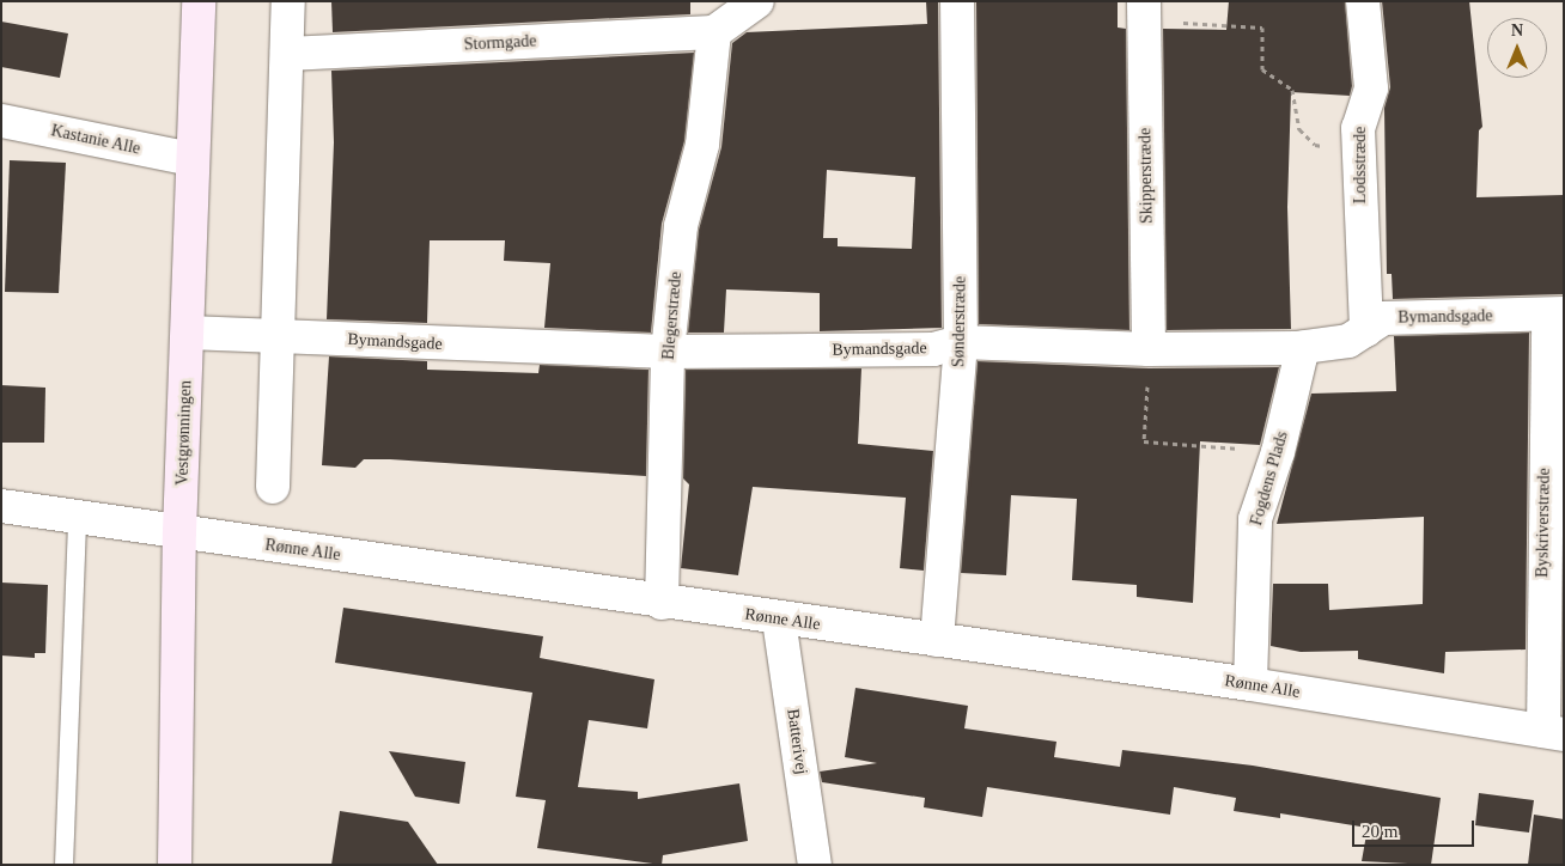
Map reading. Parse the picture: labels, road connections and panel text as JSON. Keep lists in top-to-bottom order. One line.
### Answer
{"streets":{"street":["Stormgade","Kastanie Alle","Lodsstræde","Skipperstræde","Blegerstræde","Bymandsgade","Sønderstræde","Vestgrønningen","Fogdens Plads","Byskriverstræde","Rønne Alle","Batterivej"]},"crossings":[["Stormgade","Blegerstræde"],["Kastanie Alle","Vestgrønningen"],["Lodsstræde","Bymandsgade"],["Skipperstræde","Bymandsgade"],["Blegerstræde","Bymandsgade"],["Blegerstræde","Rønne Alle"],["Bymandsgade","Sønderstræde"],["Bymandsgade","Vestgrønningen"],["Bymandsgade","Fogdens Plads"],["Bymandsgade","Byskriverstræde"],["Sønderstræde","Rønne Alle"],["Vestgrønningen","Rønne Alle"],["Fogdens Plads","Rønne Alle"],["Byskriverstræde","Rønne Alle"],["Rønne Alle","Batterivej"]],"scale_bar":"20 m","north":"top"}
